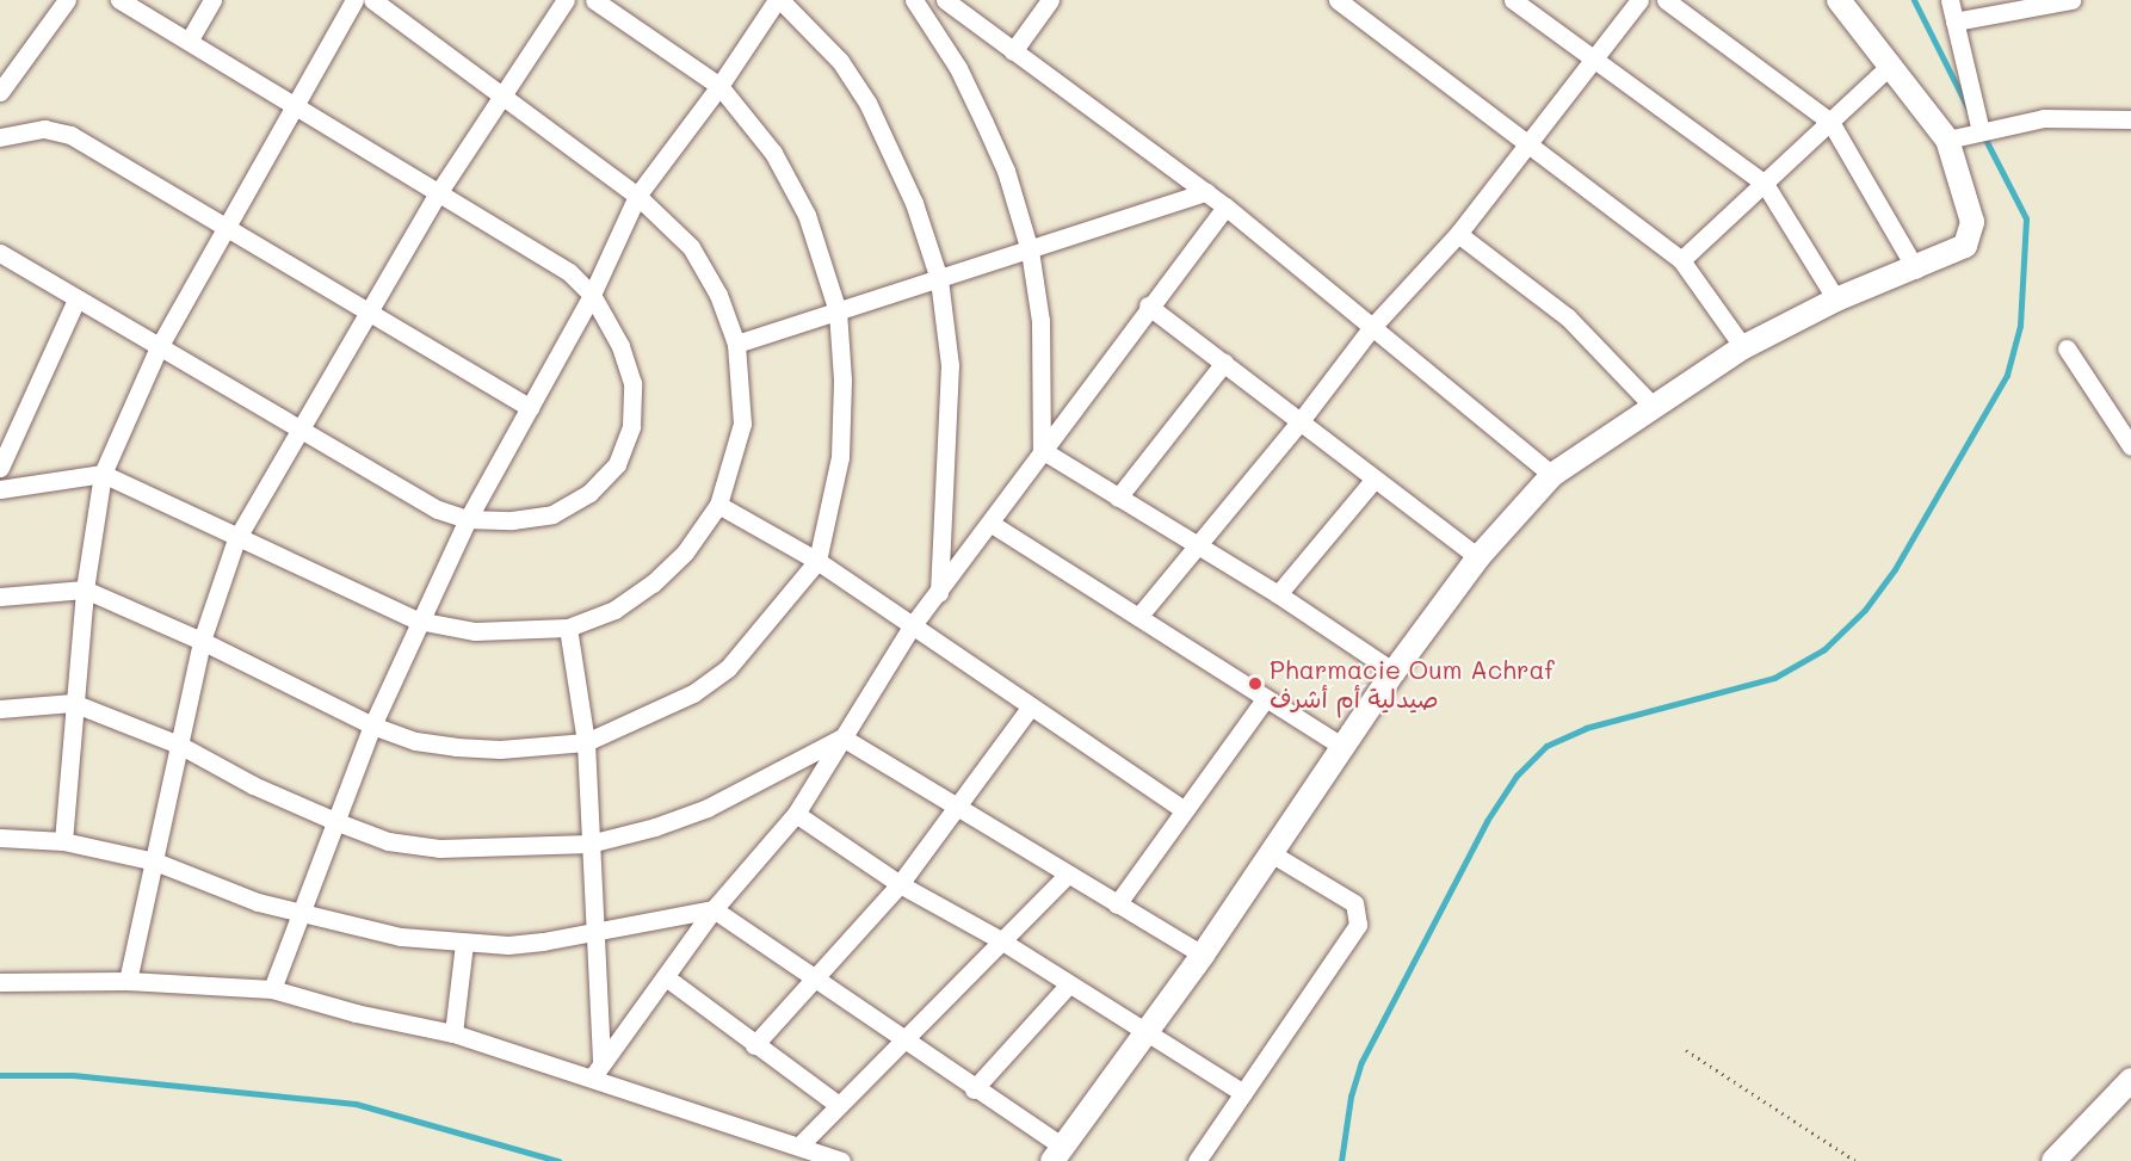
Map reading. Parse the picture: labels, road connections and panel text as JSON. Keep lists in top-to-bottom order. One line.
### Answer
{"places":["Pharmacie Oum Achraf صيدلية أم أشرف"]}
